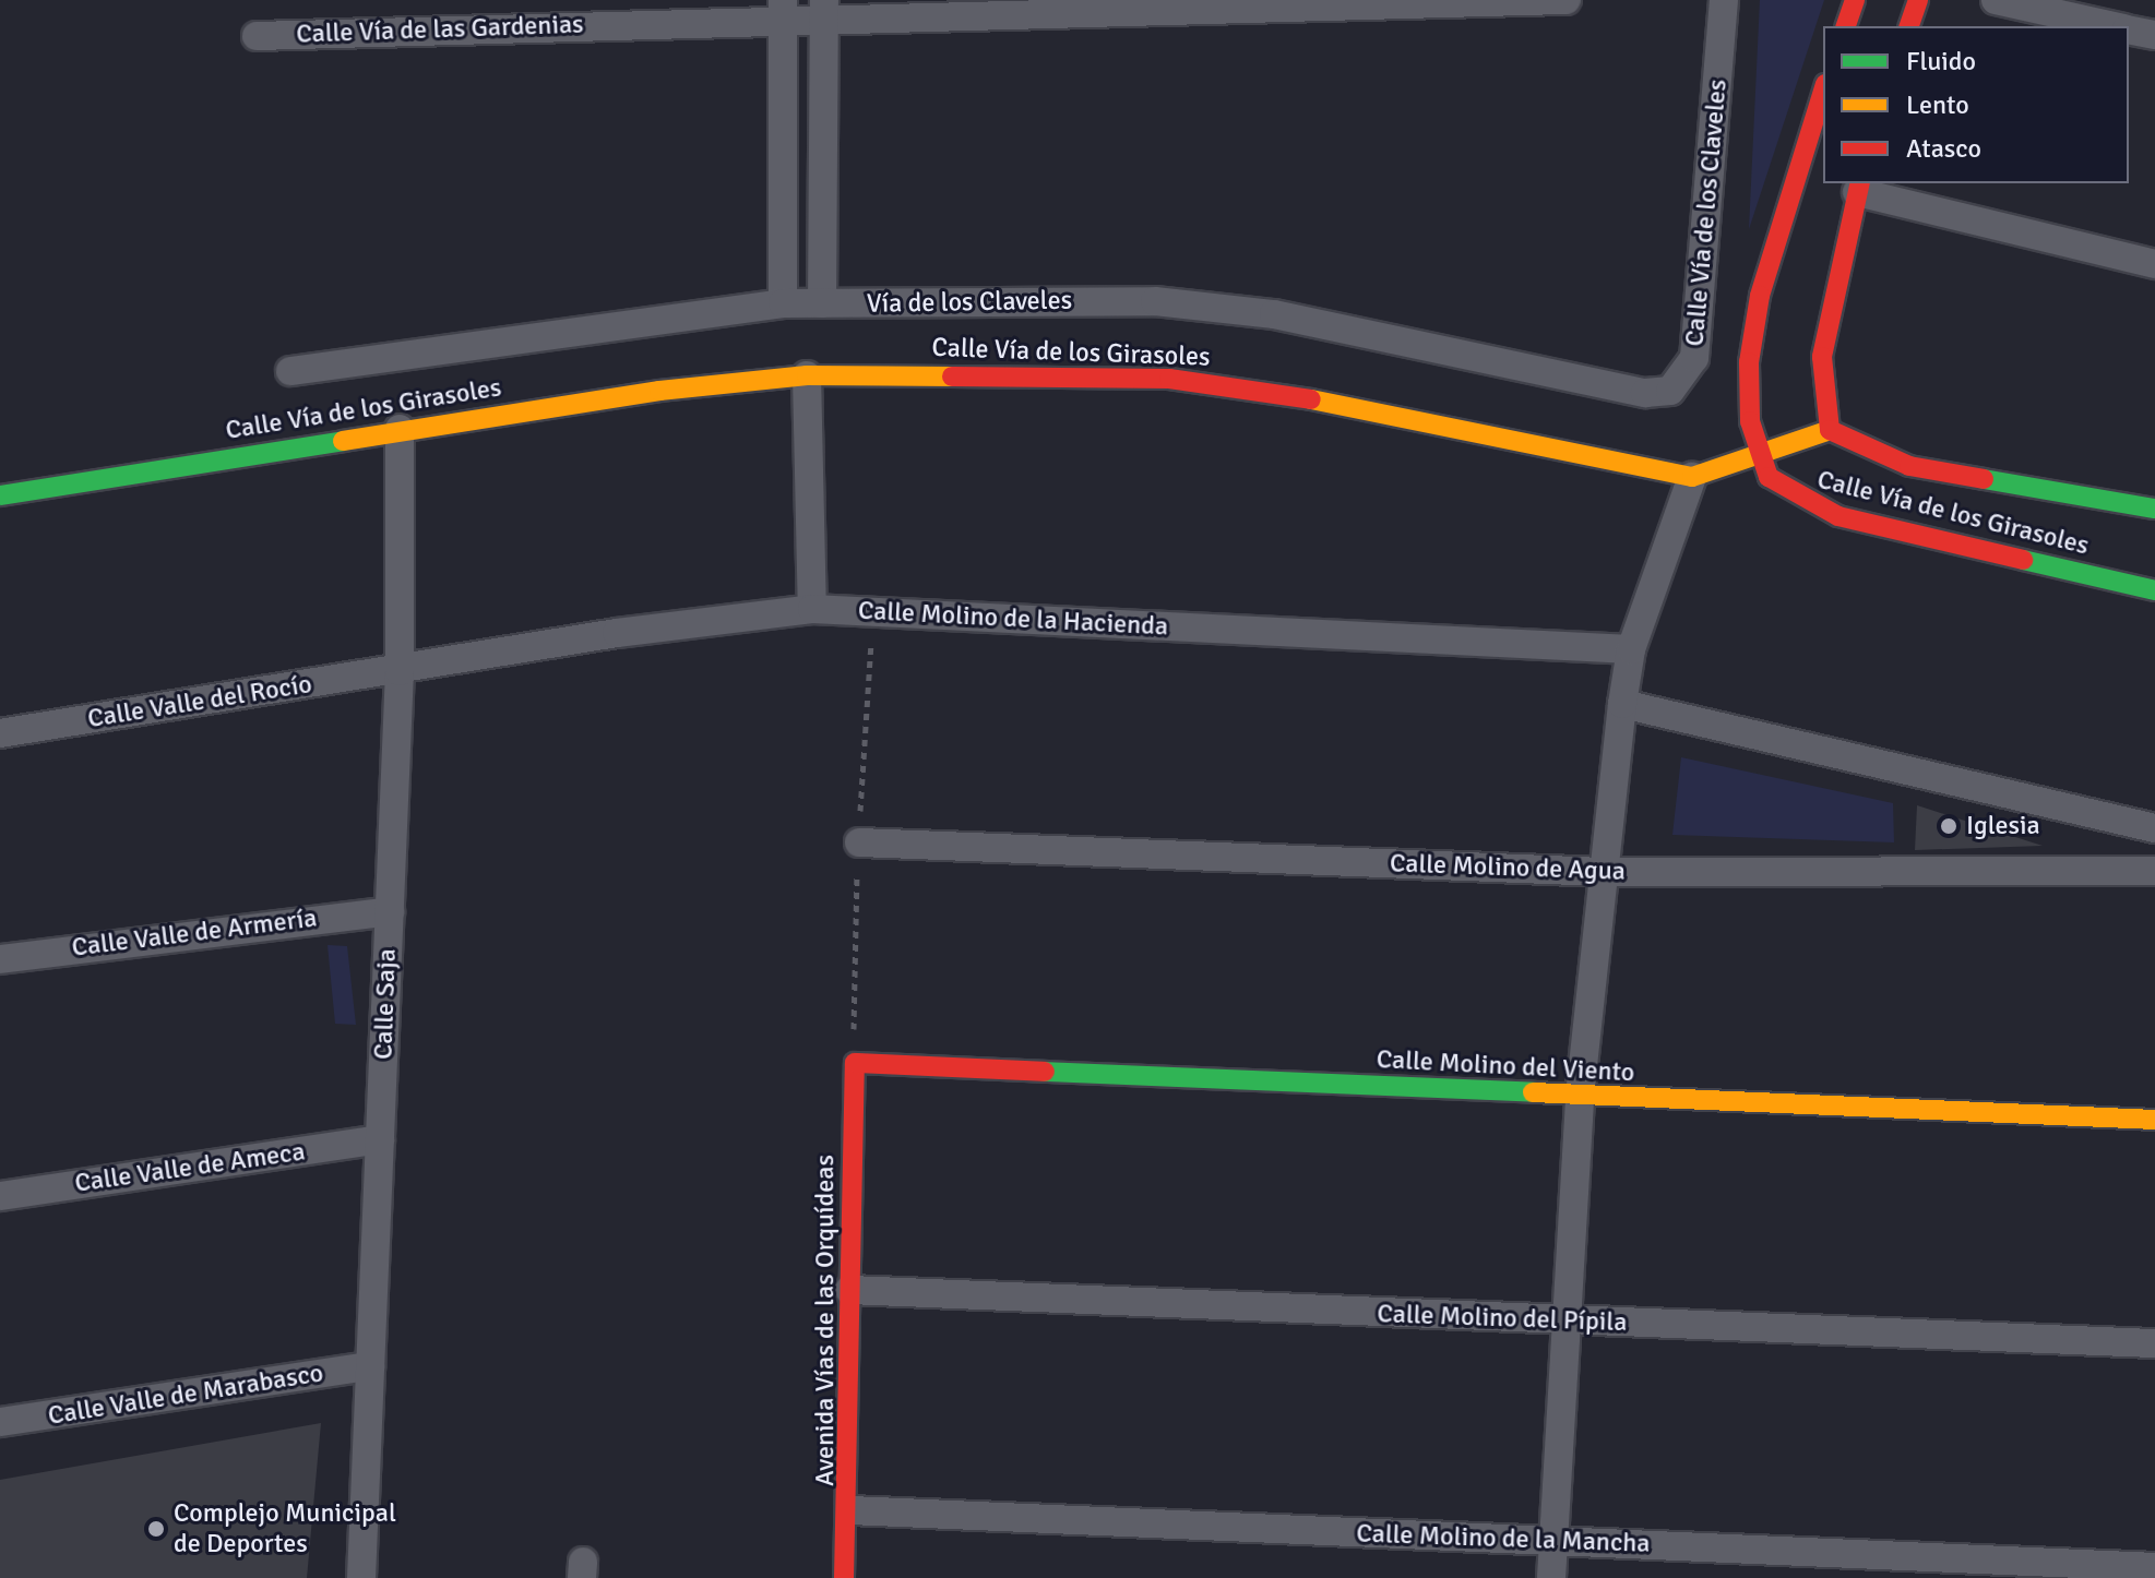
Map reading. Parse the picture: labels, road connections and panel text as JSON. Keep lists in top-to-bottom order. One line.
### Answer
{"streets":{"street":["Calle Vía de las Gardenias","Calle Vía de los Claveles","Vía de los Claveles","Calle Vía de los Girasoles","Calle Molino de la Hacienda","Calle Valle del Rocío","Calle Molino de Agua","Calle Valle de Armería","Calle Saja","Calle Molino del Viento","Calle Valle de Ameca","Calle Molino del Pípila","Avenida Vías de las Orquídeas","Calle Valle de Marabasco","Calle Molino de la Mancha"]},"crossings":[["Calle Vía de los Claveles","Vía de los Claveles"],["Calle Vía de los Girasoles","Calle Saja"],["Calle Molino de la Hacienda","Calle Valle del Rocío"],["Calle Molino de la Hacienda","Calle Saja"],["Calle Valle del Rocío","Calle Saja"],["Calle Valle de Armería","Calle Saja"],["Calle Saja","Calle Valle de Ameca"],["Calle Saja","Calle Valle de Marabasco"],["Calle Molino del Viento","Avenida Vías de las Orquídeas"],["Calle Molino del Pípila","Avenida Vías de las Orquídeas"],["Avenida Vías de las Orquídeas","Calle Molino de la Mancha"]],"places":["Iglesia","Complejo Municipal de Deportes"],"legend":["Fluido","Lento","Atasco"]}
